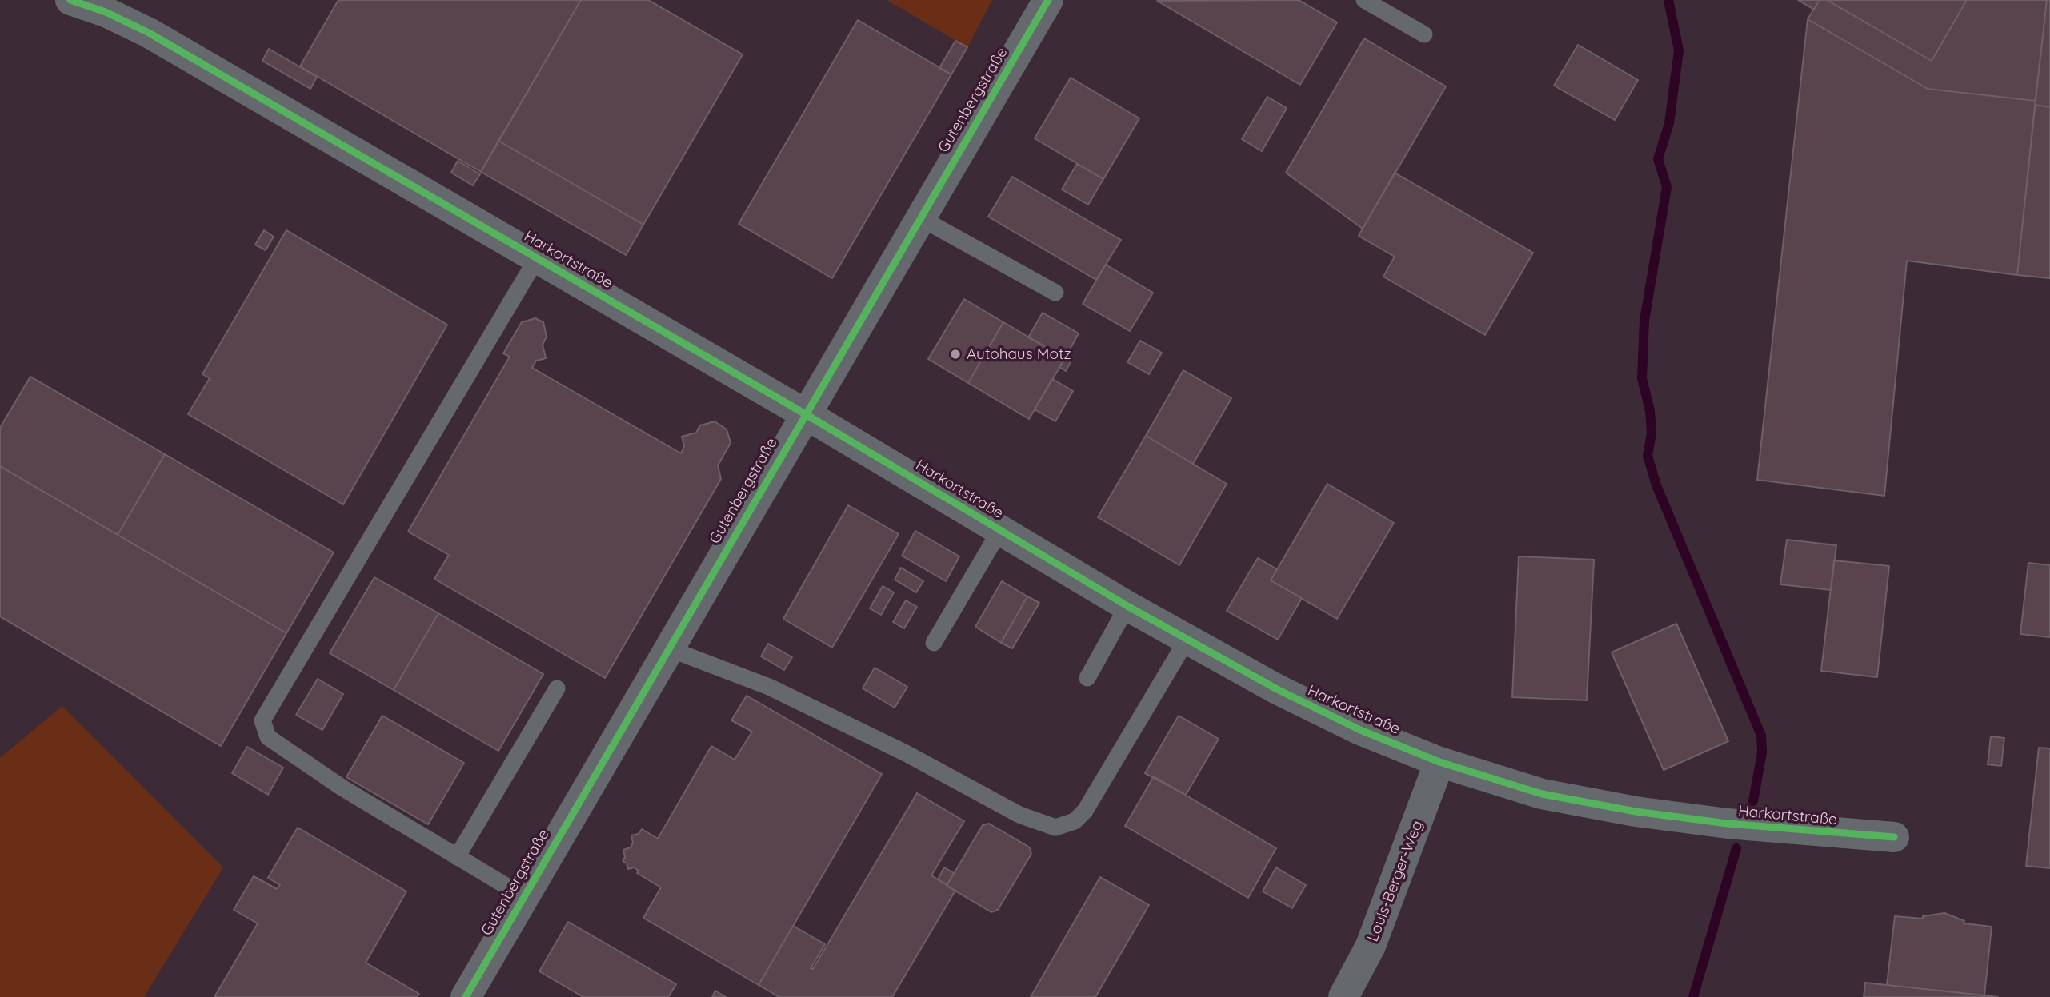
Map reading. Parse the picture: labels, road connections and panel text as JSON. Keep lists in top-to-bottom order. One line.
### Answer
{"streets":{"street":["Gutenbergstraße","Harkortstraße","Louis-Berger-Weg"]},"crossings":[["Gutenbergstraße","Harkortstraße"],["Harkortstraße","Louis-Berger-Weg"]],"places":["Autohaus Motz"]}
